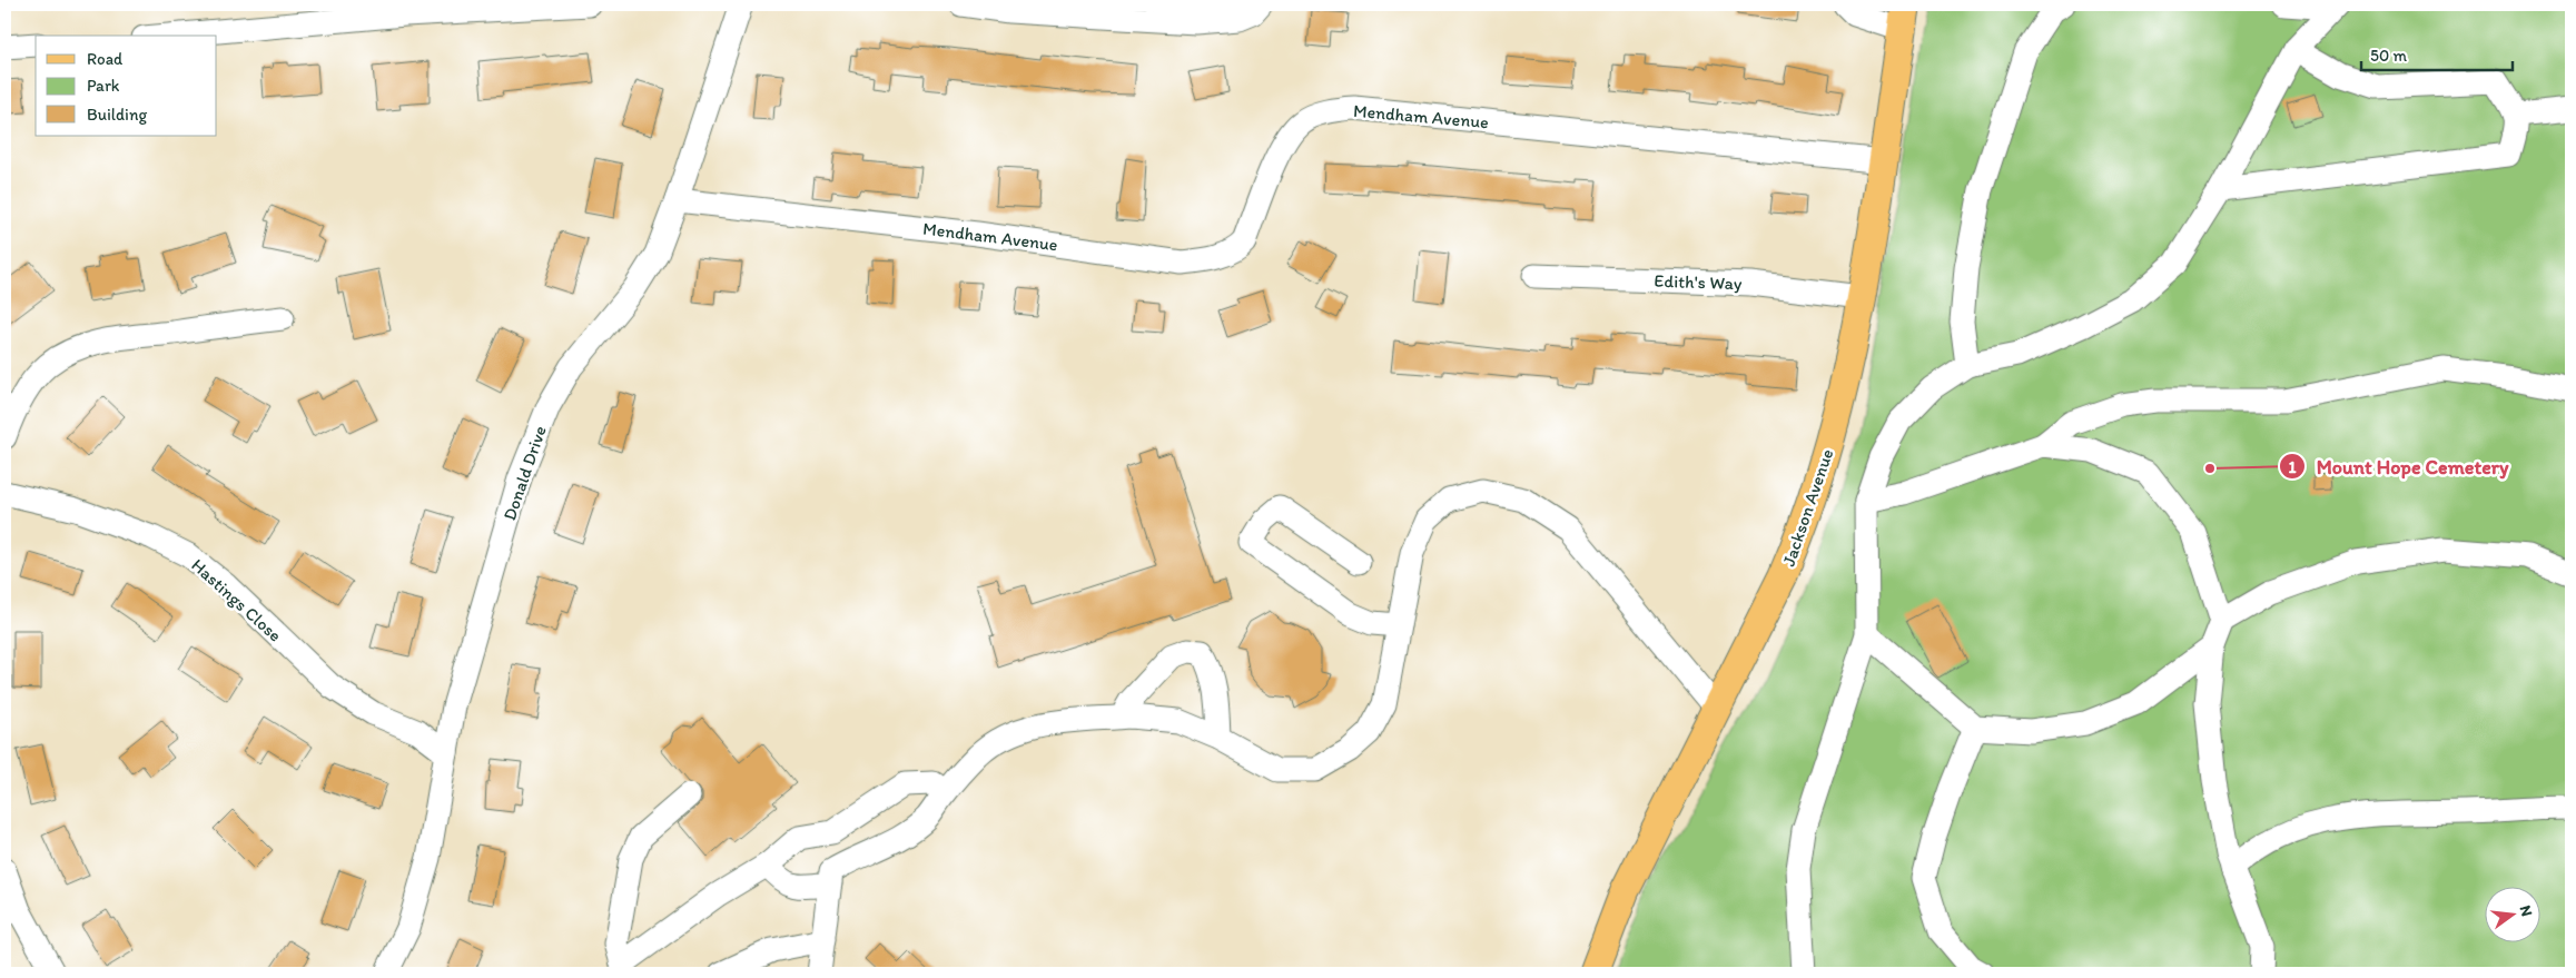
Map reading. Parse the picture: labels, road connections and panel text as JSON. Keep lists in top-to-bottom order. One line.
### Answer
{"streets":{"main road":["Jackson Avenue"],"street":["Mendham Avenue","Edith's Way","Donald Drive","Hastings Close"]},"crossings":[["Mendham Avenue","Donald Drive"],["Mendham Avenue","Jackson Avenue"],["Edith's Way","Jackson Avenue"],["Donald Drive","Hastings Close"]],"places":["Mount Hope Cemetery"],"legend":["Road","Park","Building"],"scale_bar":"50 m","north":"right"}
